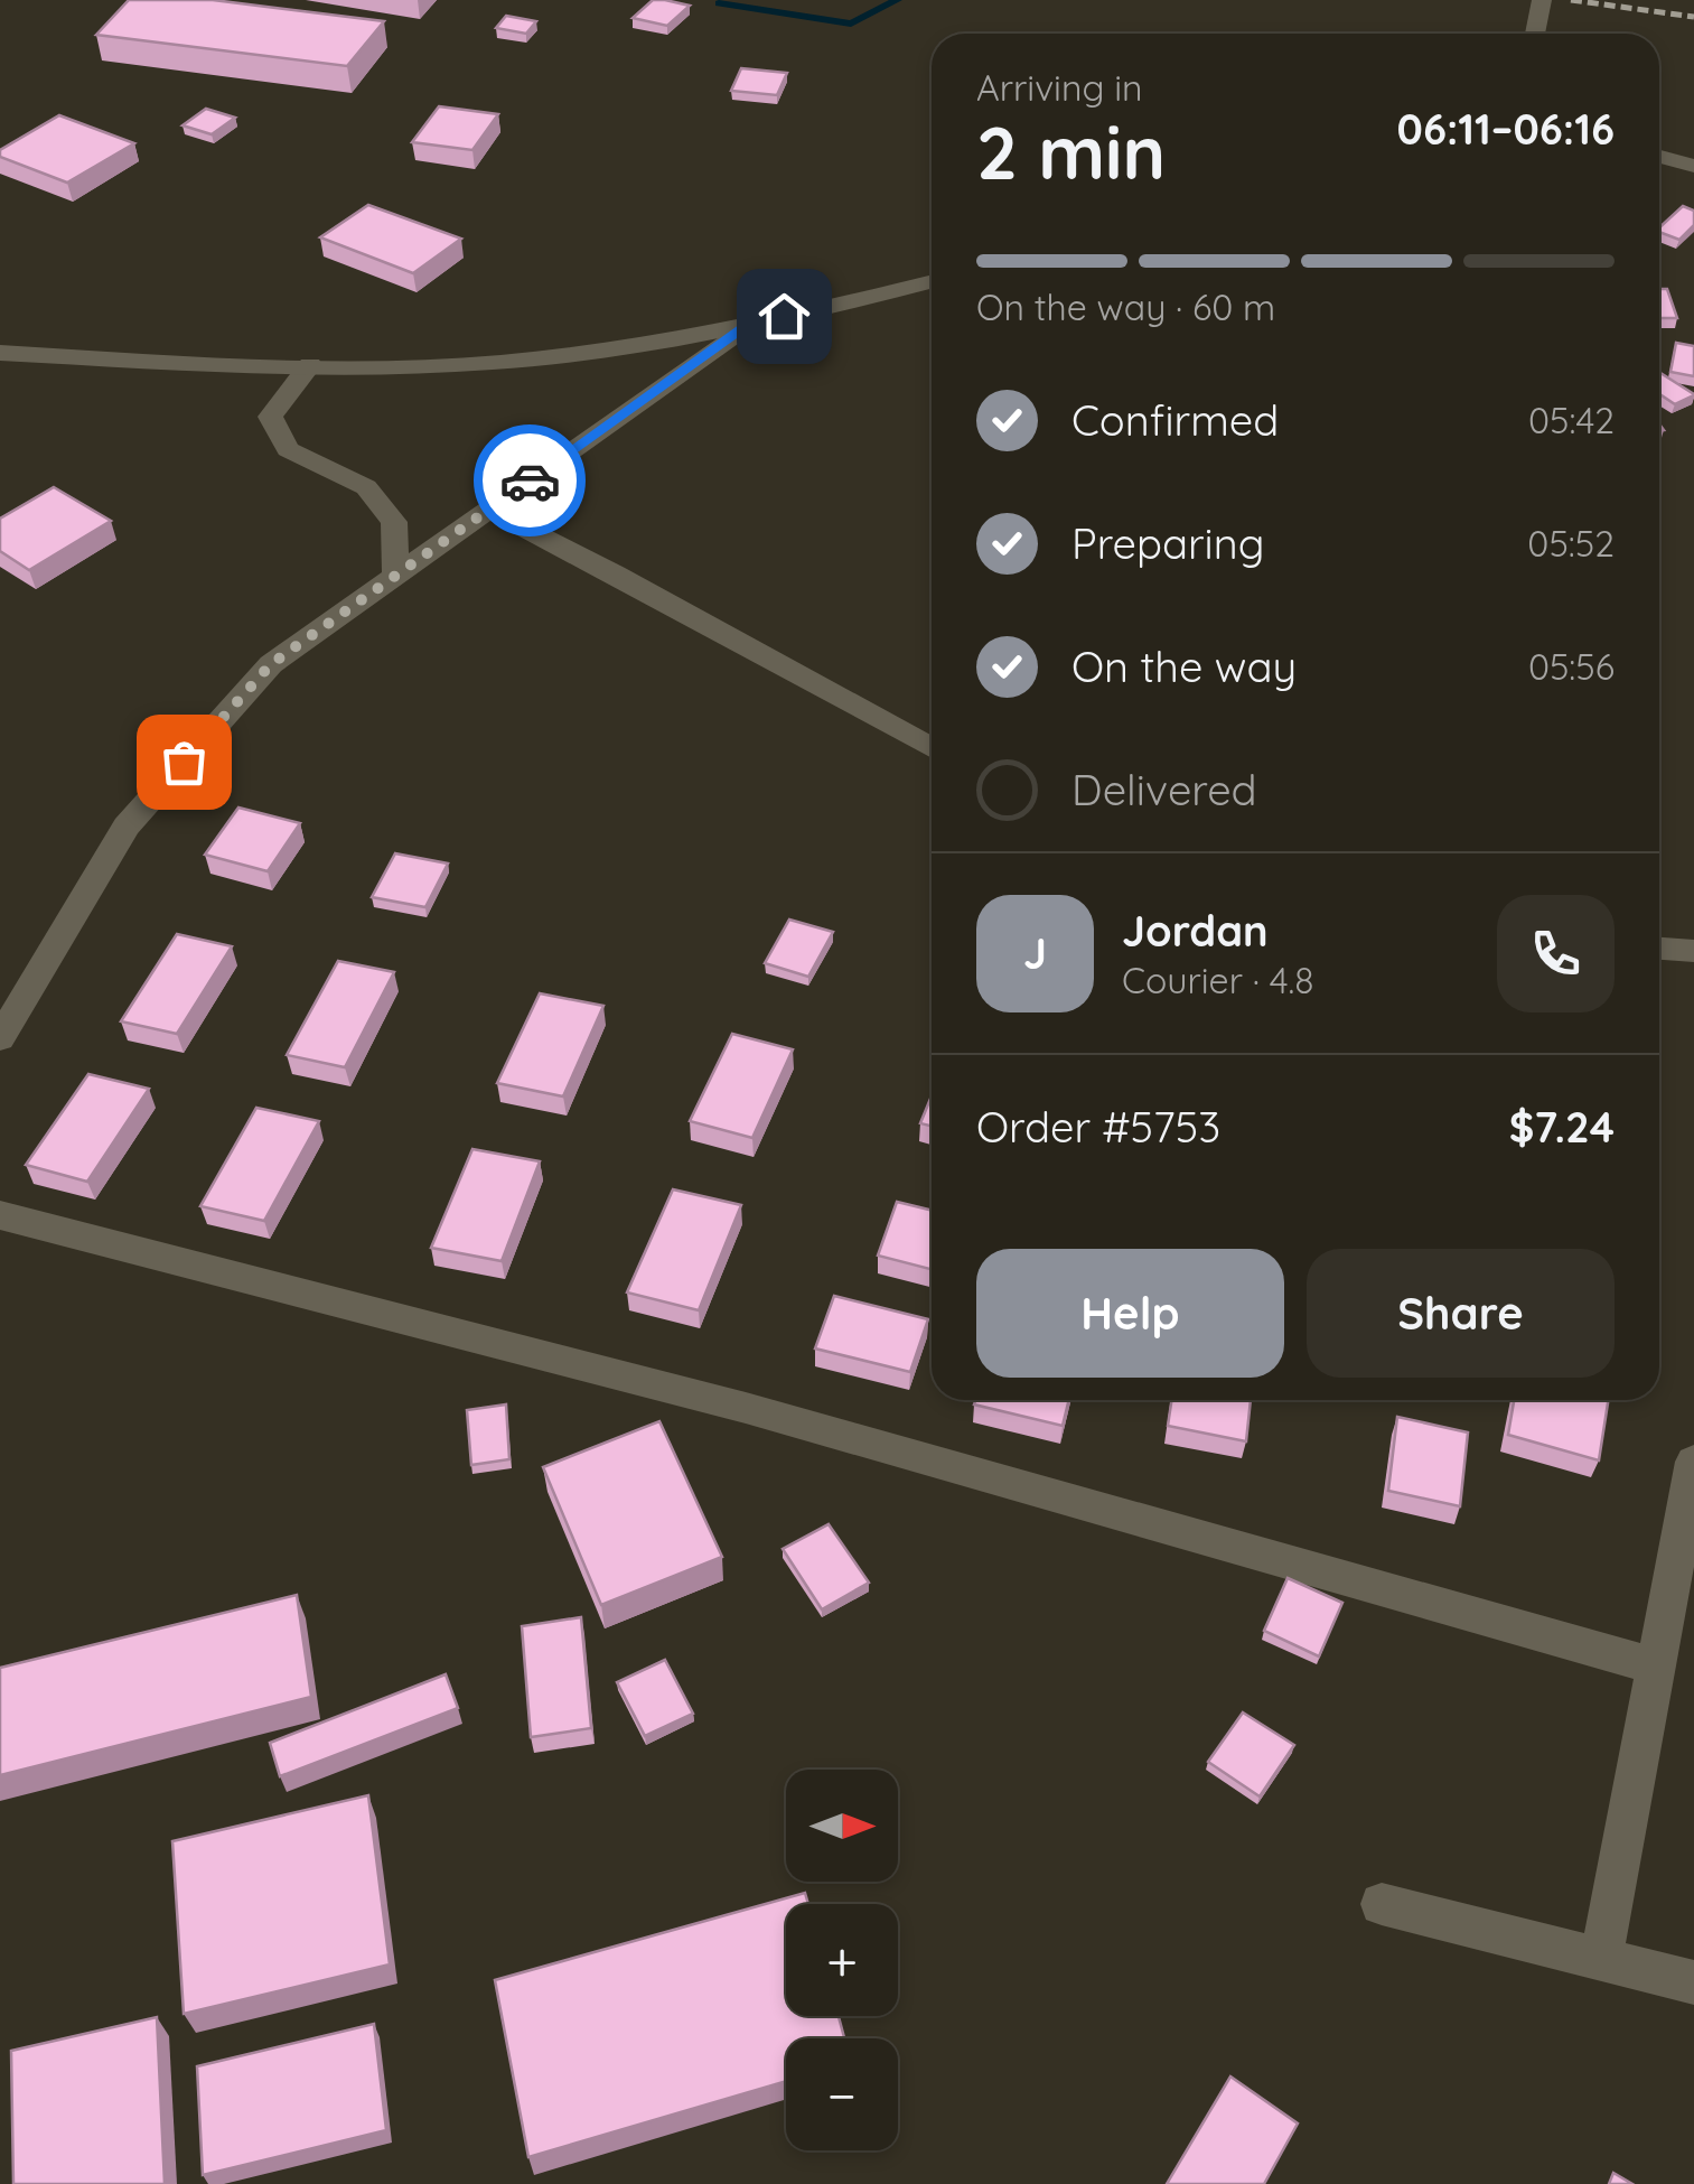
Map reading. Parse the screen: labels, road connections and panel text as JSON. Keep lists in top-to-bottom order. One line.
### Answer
{"north":"right","page":{"heading":["2 min","Arriving in","06:11–06:16"],"panel":["Jordan","Courier · 4.8","Order #5753","$7.24"],"bar":"On the way · 60 m","list":[["Confirmed","05:42"],["Preparing","05:52"],["On the way","05:56"],"Delivered"],"round":"J","buttons":["Help","Share"],"map_buttons":["+","−"]}}
